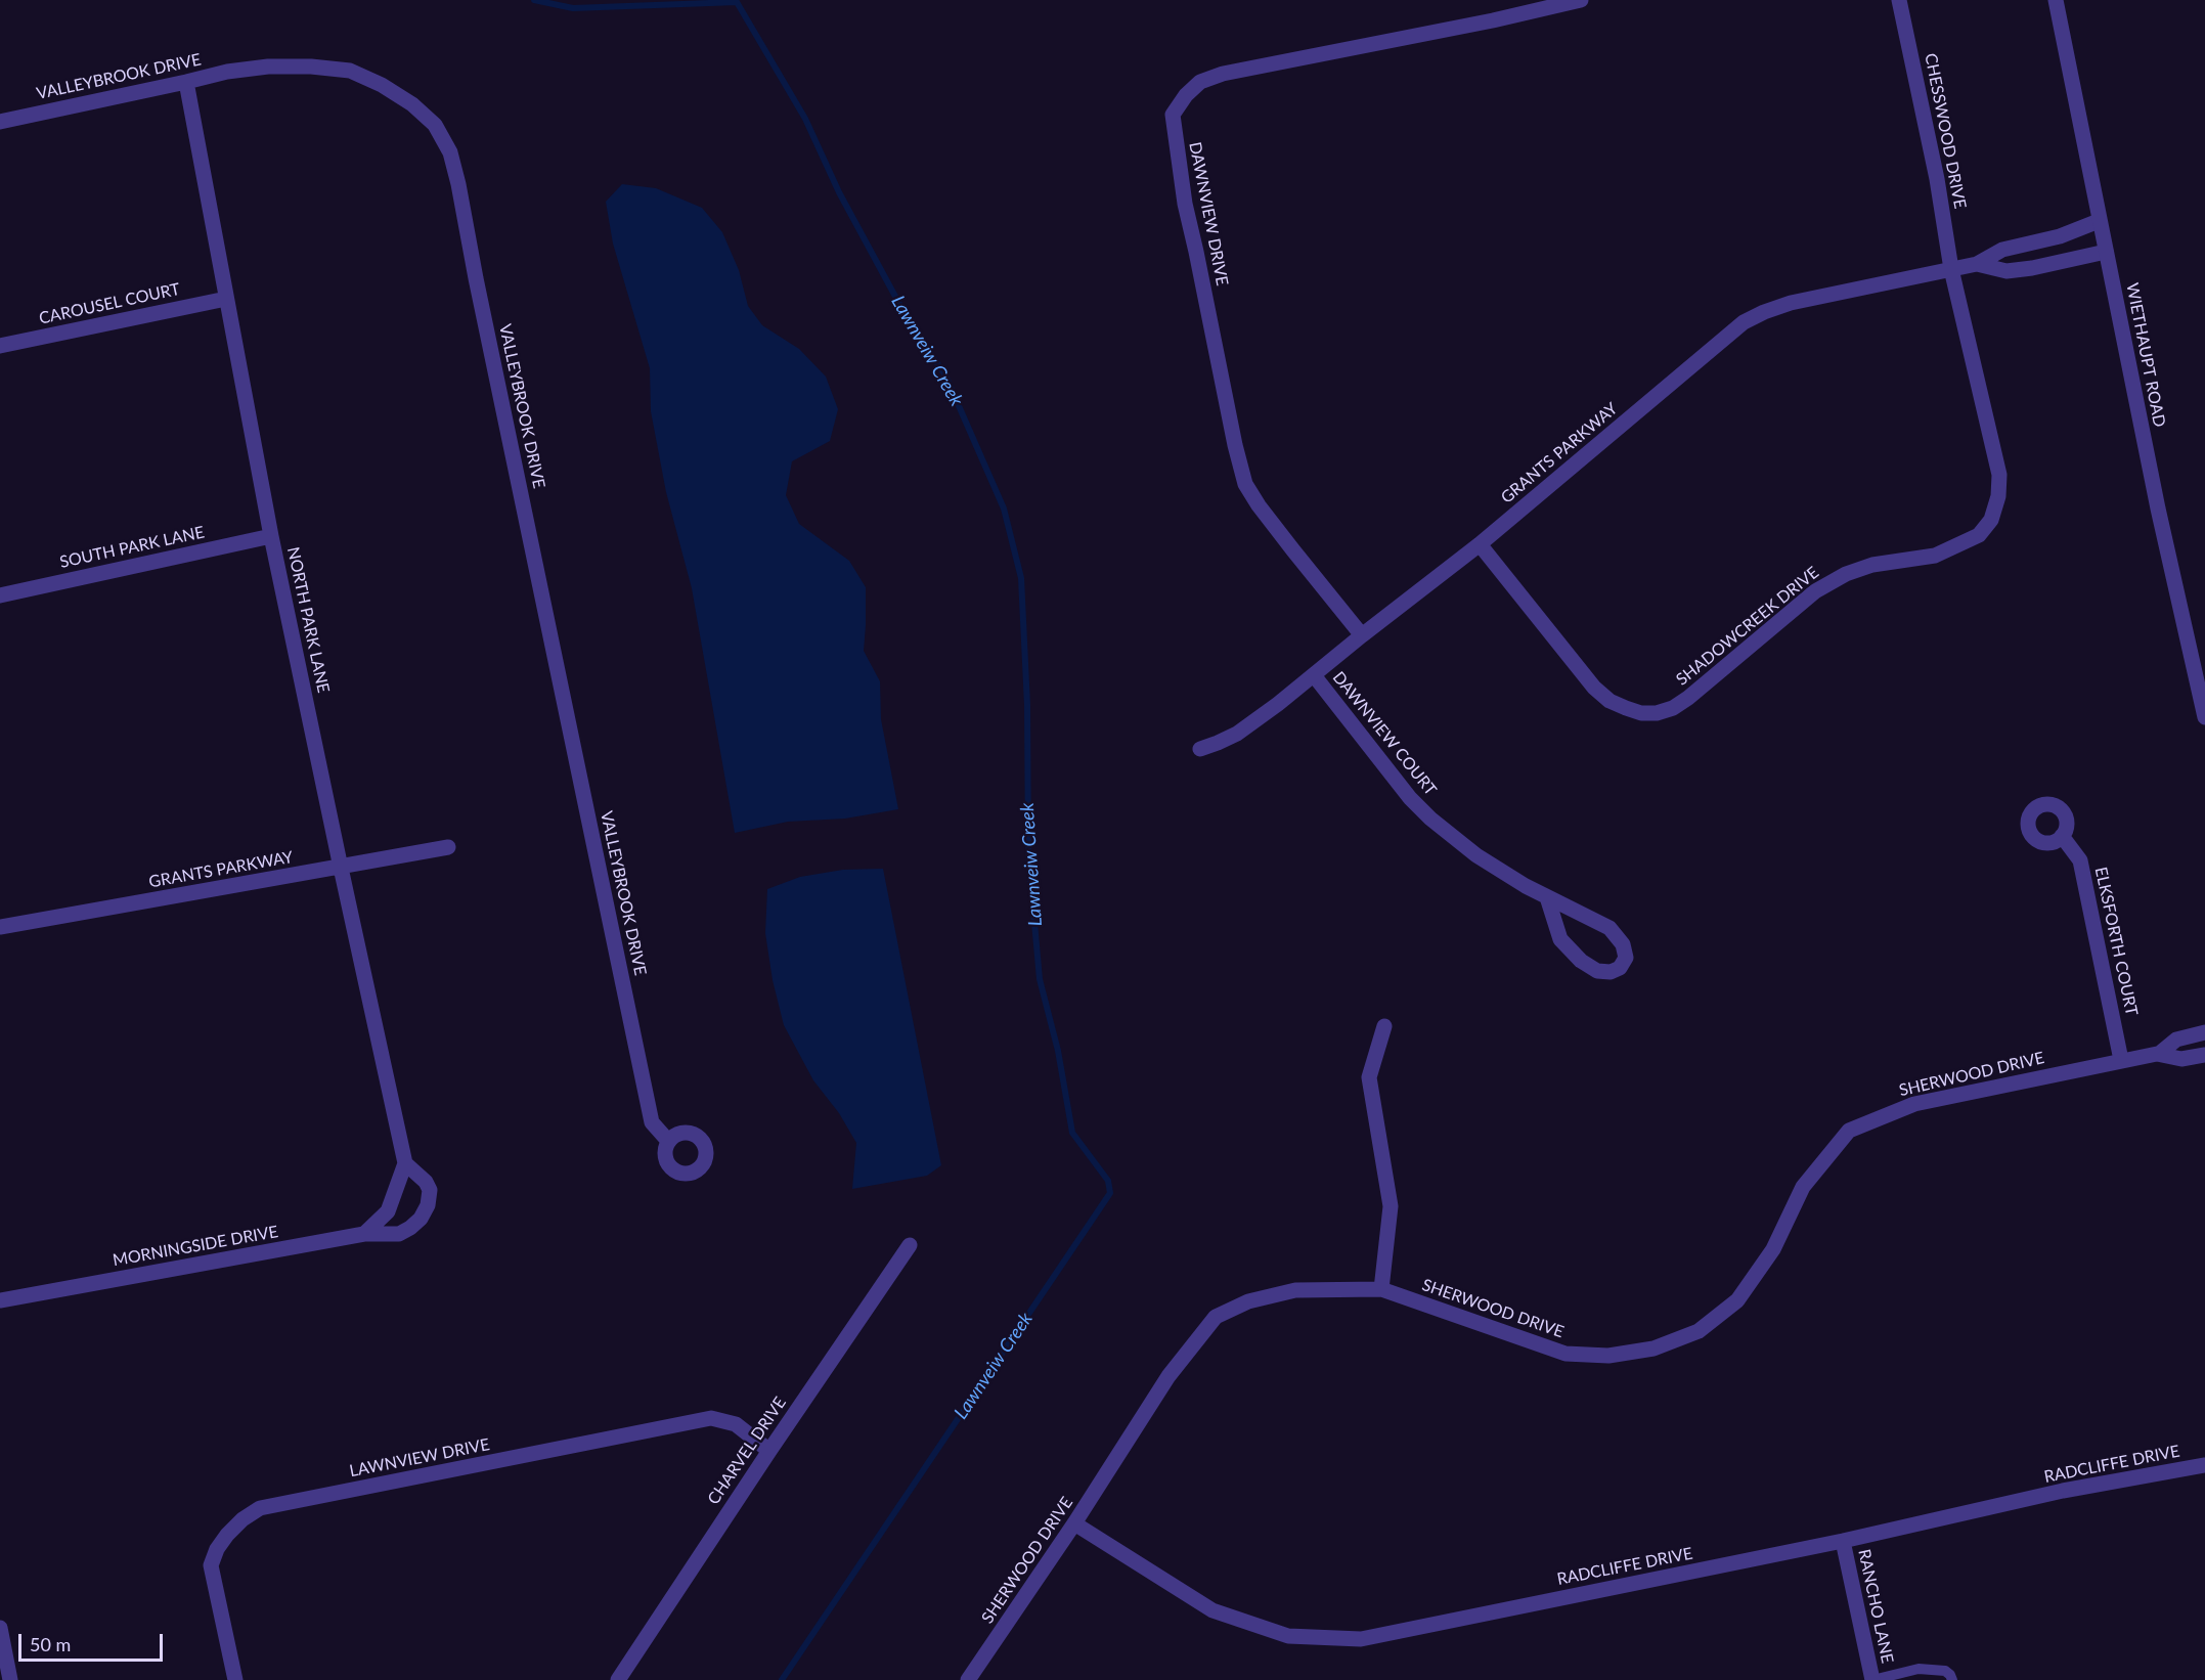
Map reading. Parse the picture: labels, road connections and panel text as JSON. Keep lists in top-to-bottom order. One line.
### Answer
{"streets":{"street":["VALLEYBROOK DRIVE","CHESSWOOD DRIVE","DAWNVIEW DRIVE","CAROUSEL COURT","WIETHAUPT ROAD","GRANTS PARKWAY","SOUTH PARK LANE","NORTH PARK LANE","SHADOWCREEK DRIVE","DAWNVIEW COURT","ELKSFORTH COURT","SHERWOOD DRIVE","MORNINGSIDE DRIVE","CHARVEL DRIVE","LAWNVIEW DRIVE","RADCLIFFE DRIVE","RANCHO LANE"]},"crossings":[["VALLEYBROOK DRIVE","NORTH PARK LANE"],["CHESSWOOD DRIVE","GRANTS PARKWAY"],["CHESSWOOD DRIVE","SHADOWCREEK DRIVE"],["DAWNVIEW DRIVE","GRANTS PARKWAY"],["CAROUSEL COURT","NORTH PARK LANE"],["WIETHAUPT ROAD","GRANTS PARKWAY"],["GRANTS PARKWAY","NORTH PARK LANE"],["GRANTS PARKWAY","SHADOWCREEK DRIVE"],["GRANTS PARKWAY","DAWNVIEW COURT"],["SOUTH PARK LANE","NORTH PARK LANE"],["ELKSFORTH COURT","SHERWOOD DRIVE"],["SHERWOOD DRIVE","RADCLIFFE DRIVE"],["CHARVEL DRIVE","LAWNVIEW DRIVE"],["RADCLIFFE DRIVE","RANCHO LANE"]],"water":["Lawnveiw Creek"],"scale_bar":"50 m"}
